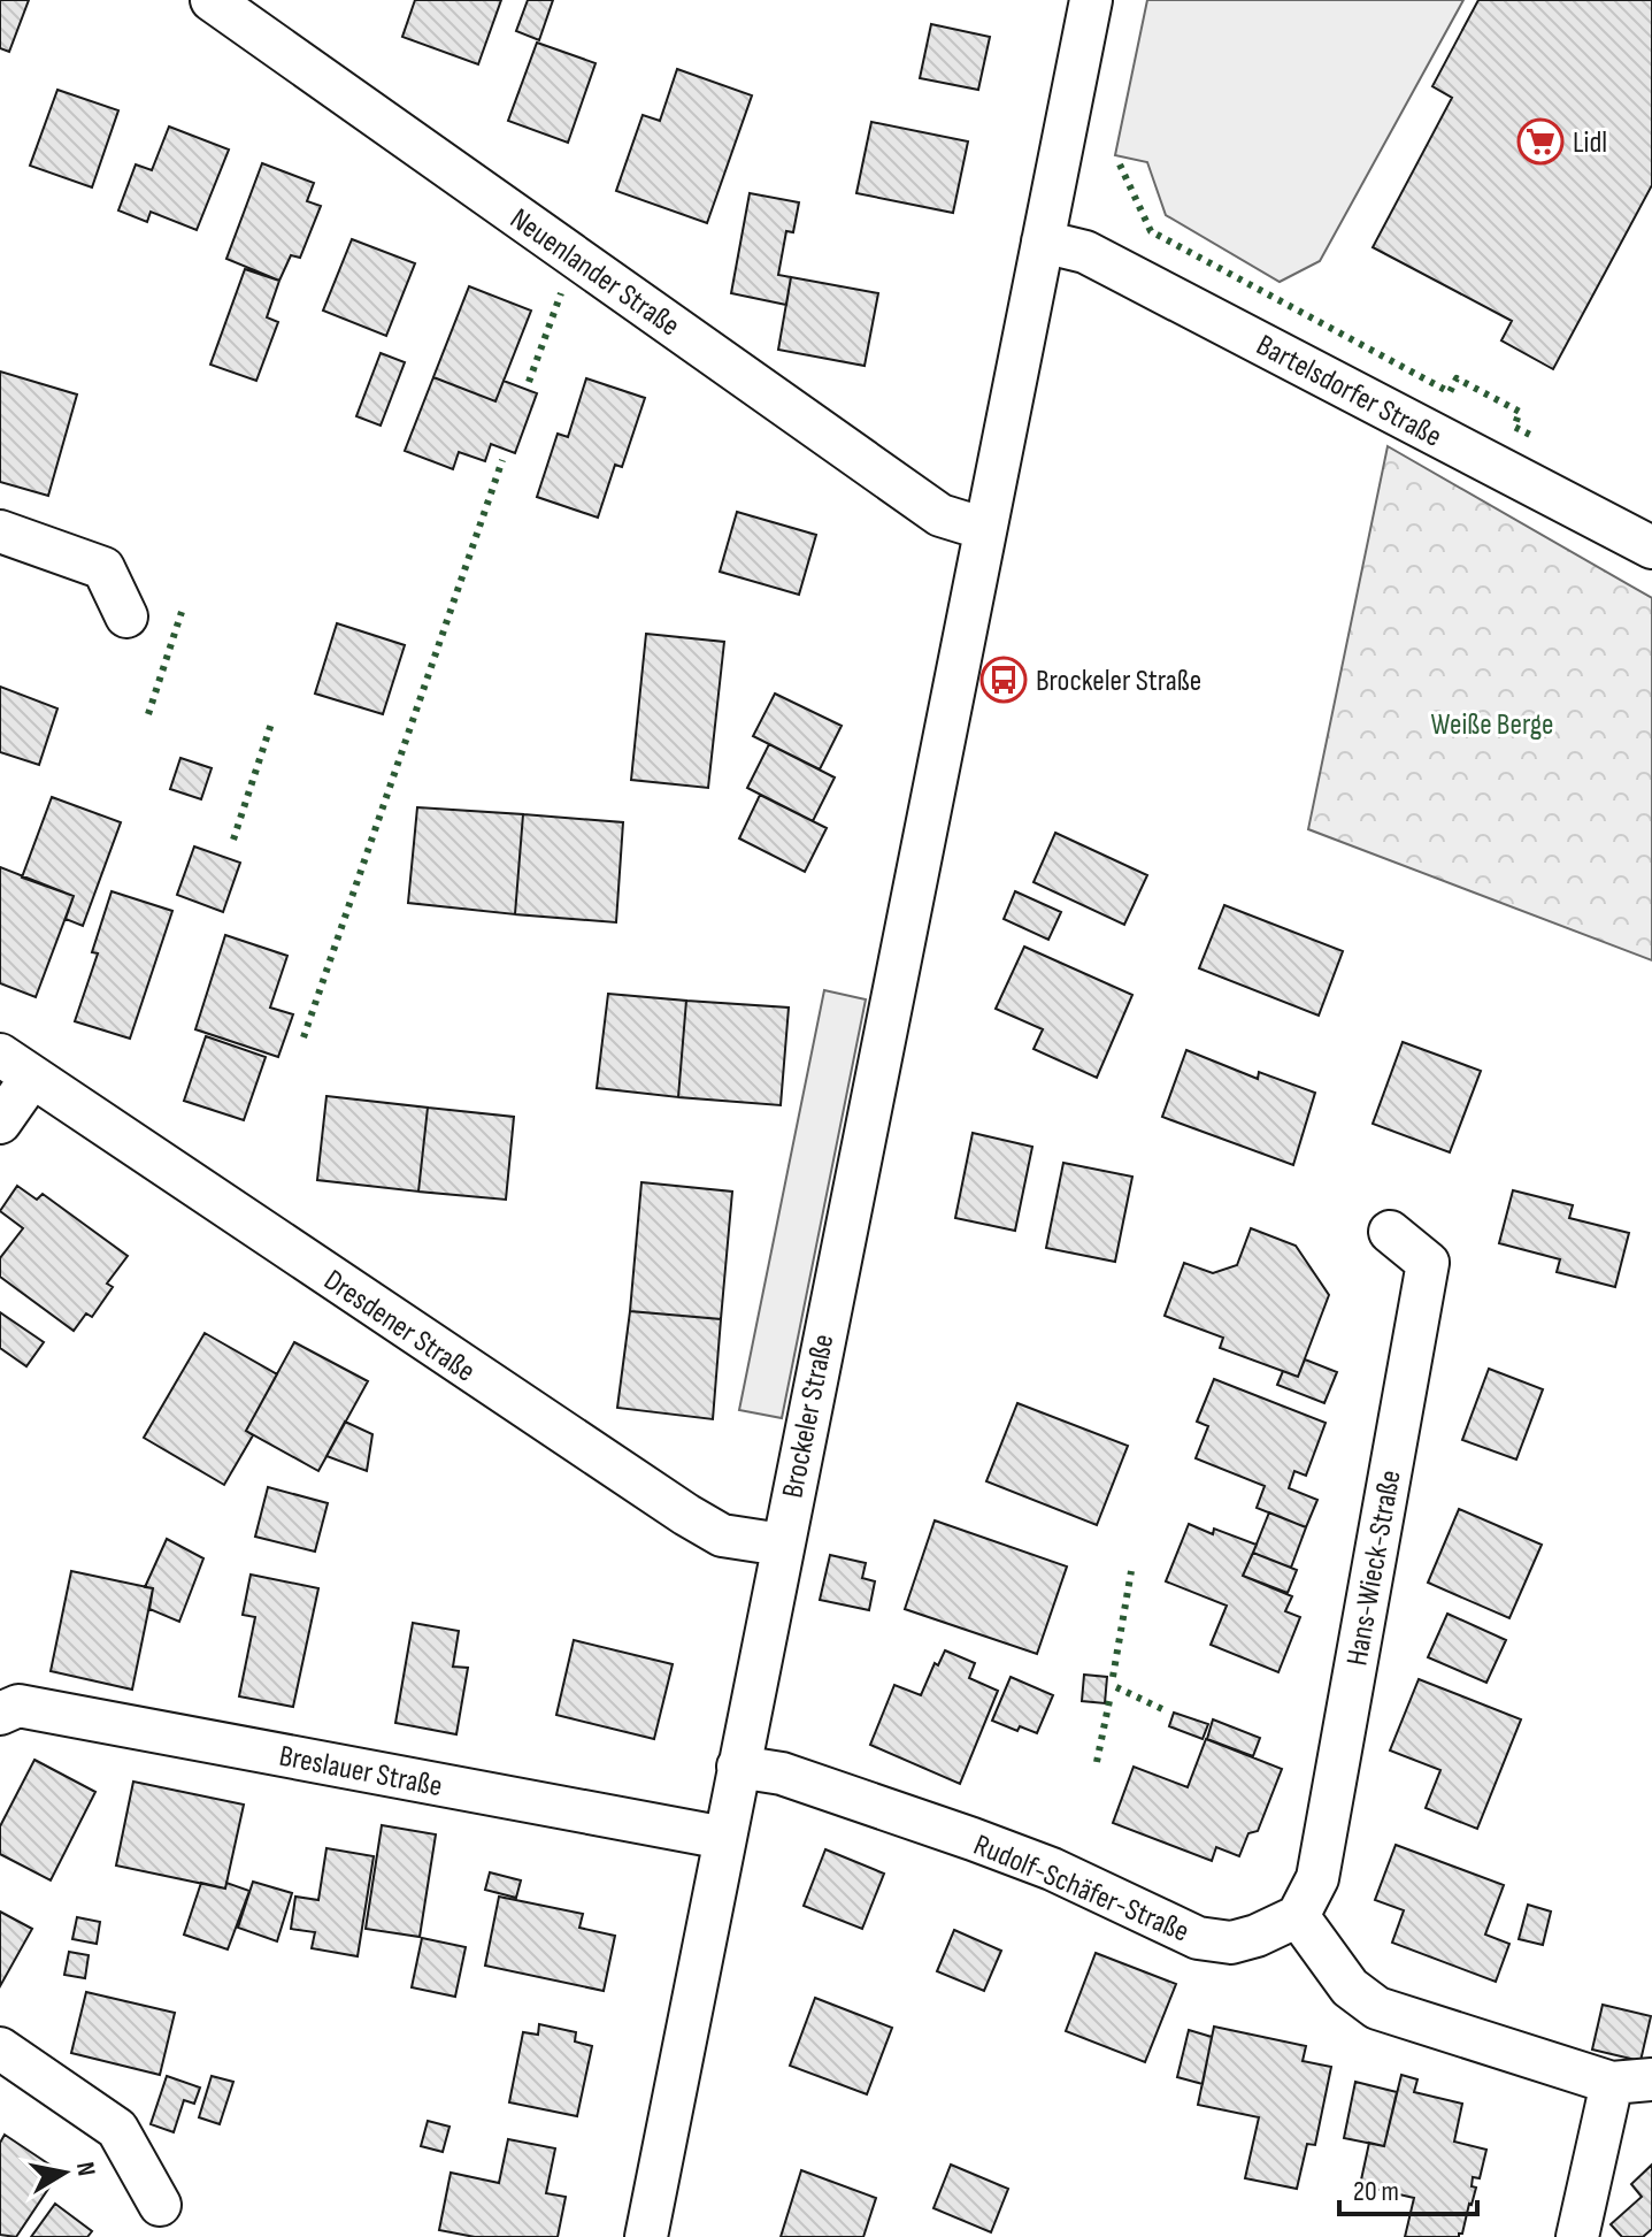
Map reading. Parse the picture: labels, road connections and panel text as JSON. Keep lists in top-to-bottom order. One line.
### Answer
{"streets":{"street":["Neuenlander Straße","Bartelsdorfer Straße","Dresdener Straße","Brockeler Straße","Hans-Wieck-Straße","Breslauer Straße","Rudolf-Schäfer-Straße"]},"crossings":[["Neuenlander Straße","Brockeler Straße"],["Bartelsdorfer Straße","Brockeler Straße"],["Dresdener Straße","Brockeler Straße"],["Brockeler Straße","Breslauer Straße"],["Brockeler Straße","Rudolf-Schäfer-Straße"],["Hans-Wieck-Straße","Rudolf-Schäfer-Straße"]],"parks":["Weiße Berge"],"places":{"supermarket":["Lidl"],"bus stop":["Brockeler Straße"]},"scale_bar":"20 m","north":"right"}
